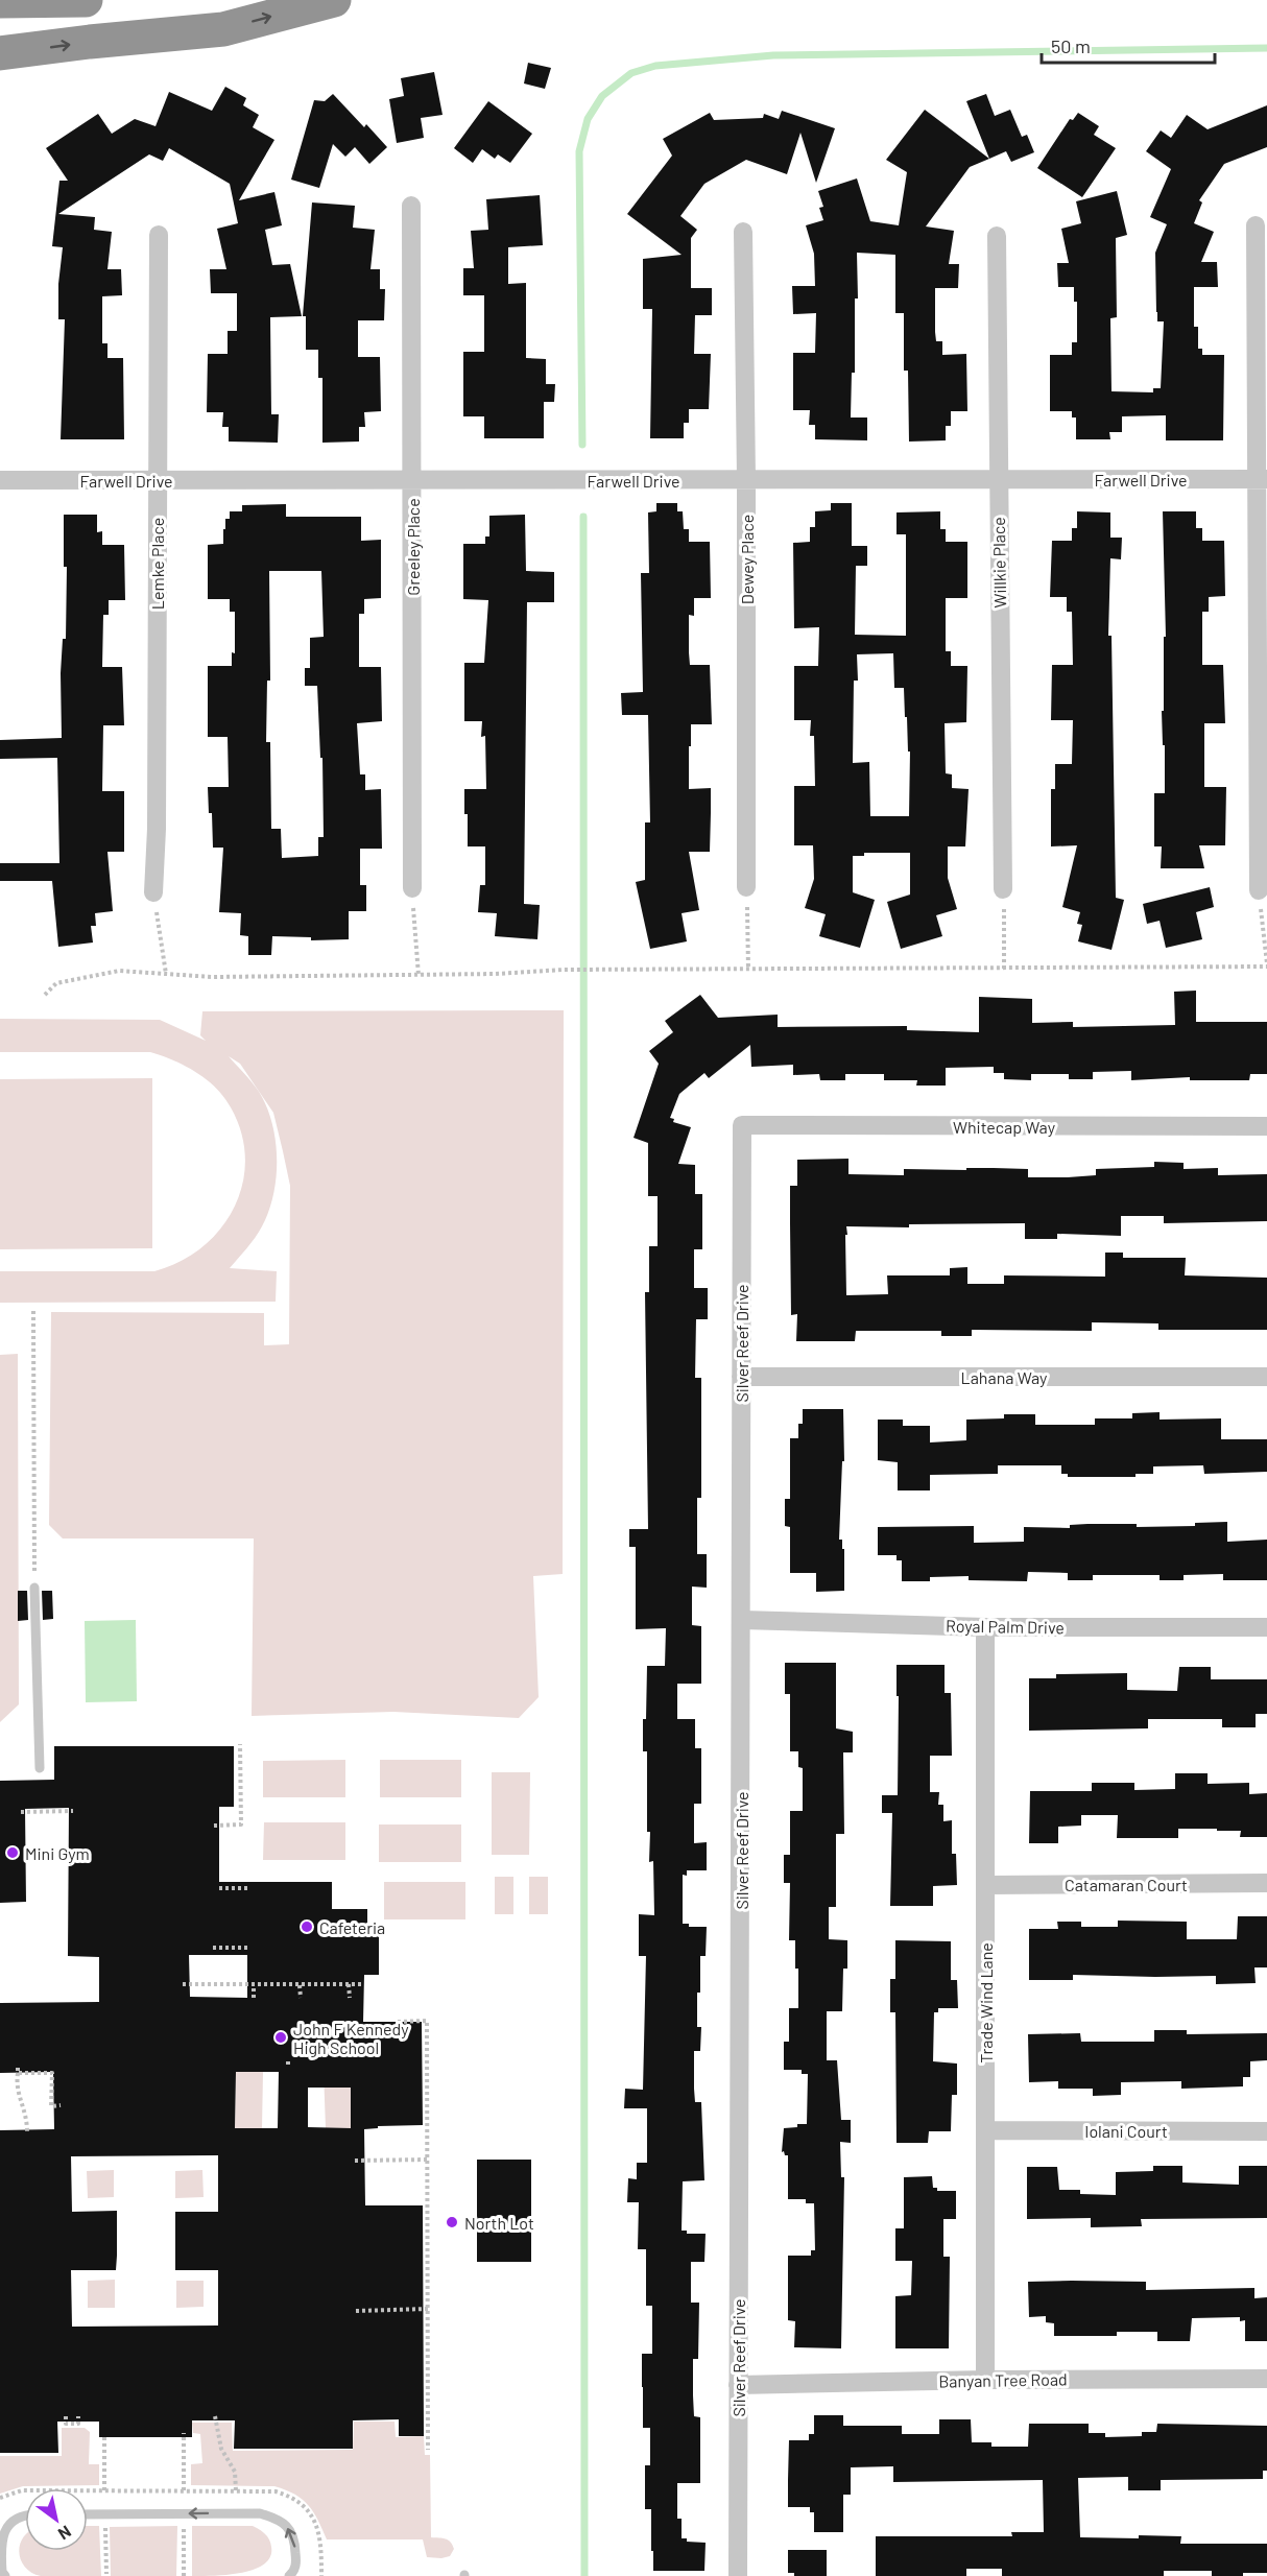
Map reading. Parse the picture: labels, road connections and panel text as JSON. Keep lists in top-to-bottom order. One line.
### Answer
{"streets":{"street":["Farwell Drive","Greeley Place","Dewey Place","Willkie Place","Lemke Place","Whitecap Way","Silver Reef Drive","Lahana Way","Royal Palm Drive","Catamaran Court","Trade Wind Lane","Iolani Court","Banyan Tree Road"]},"crossings":[["Farwell Drive","Greeley Place"],["Farwell Drive","Dewey Place"],["Farwell Drive","Willkie Place"],["Farwell Drive","Lemke Place"],["Whitecap Way","Silver Reef Drive"],["Silver Reef Drive","Lahana Way"],["Silver Reef Drive","Royal Palm Drive"],["Silver Reef Drive","Banyan Tree Road"],["Royal Palm Drive","Trade Wind Lane"],["Catamaran Court","Trade Wind Lane"],["Trade Wind Lane","Iolani Court"],["Trade Wind Lane","Banyan Tree Road"]],"places":["Mini Gym","Cafeteria","John F Kennedy High School","North Lot"],"scale_bar":"50 m","north":"bottom right"}
